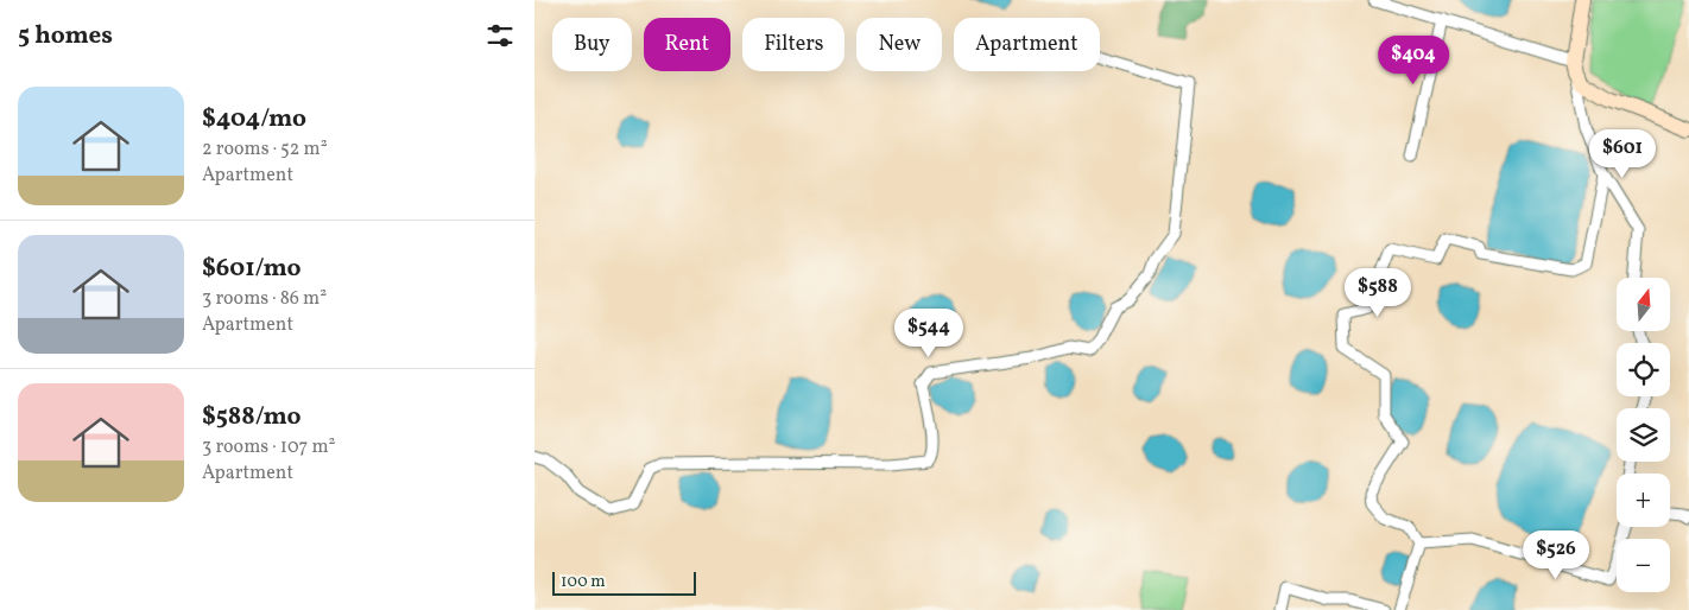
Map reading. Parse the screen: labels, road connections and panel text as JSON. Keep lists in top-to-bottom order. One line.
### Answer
{"scale_bar":"100 m","north":"top","page":{"heading":"5 homes","chip":["Buy","Rent","Filters","New","Apartment"],"price":["$404","$601","$588","$544","$526"],"list":[{"name":"$404/mo","note":"2 rooms · 52 m² · Apartment"},{"name":"$601/mo","note":"3 rooms · 86 m² · Apartment"},{"name":"$588/mo","note":"3 rooms · 107 m² · Apartment"}],"map_buttons":["+","−"],"scale":"100 m"}}
